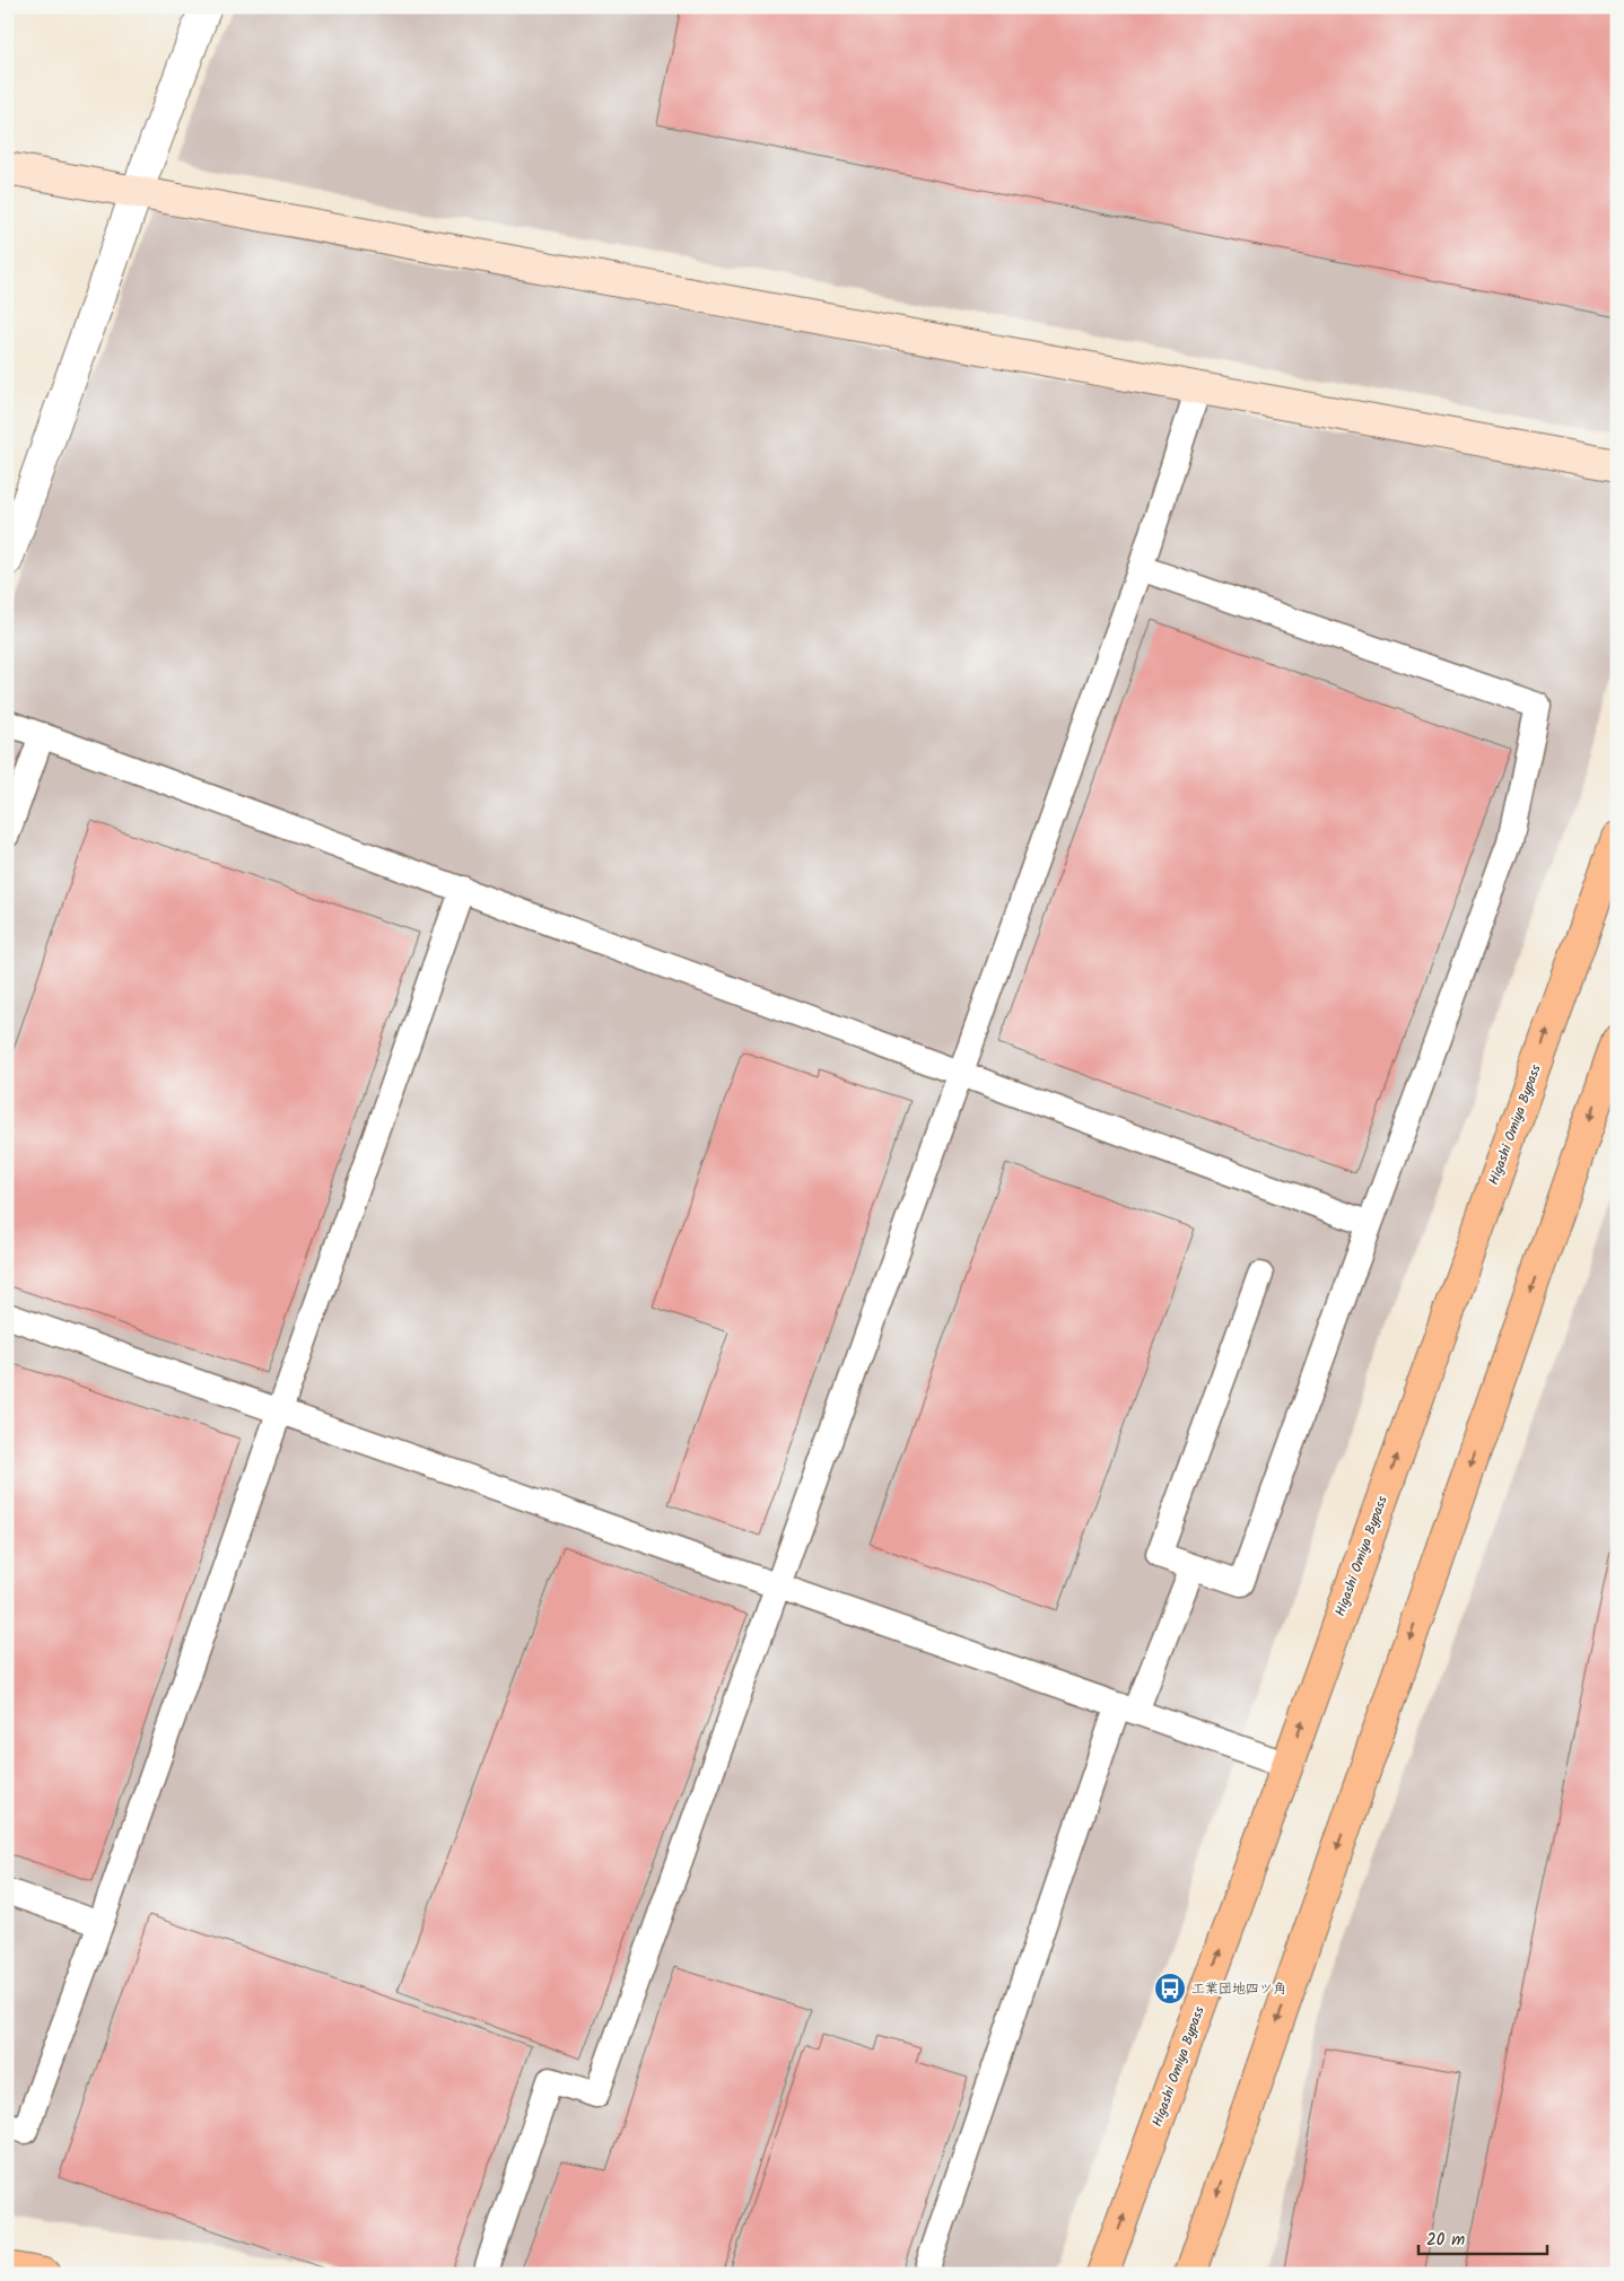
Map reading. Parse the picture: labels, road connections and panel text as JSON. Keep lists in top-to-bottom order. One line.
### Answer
{"streets":{"main road":["Higashi Omiya Bypass"]},"places":{"bus stop":["工業団地四ツ角"]},"scale_bar":"20 m"}
